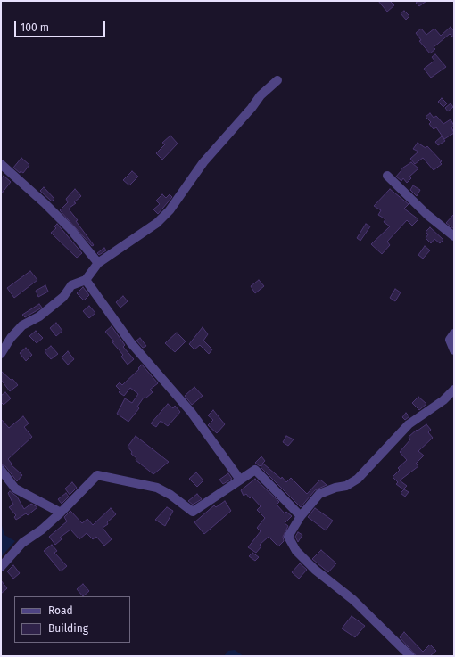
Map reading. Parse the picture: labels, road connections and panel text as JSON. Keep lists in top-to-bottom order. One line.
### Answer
{"legend":["Road","Building"],"scale_bar":"100 m"}
